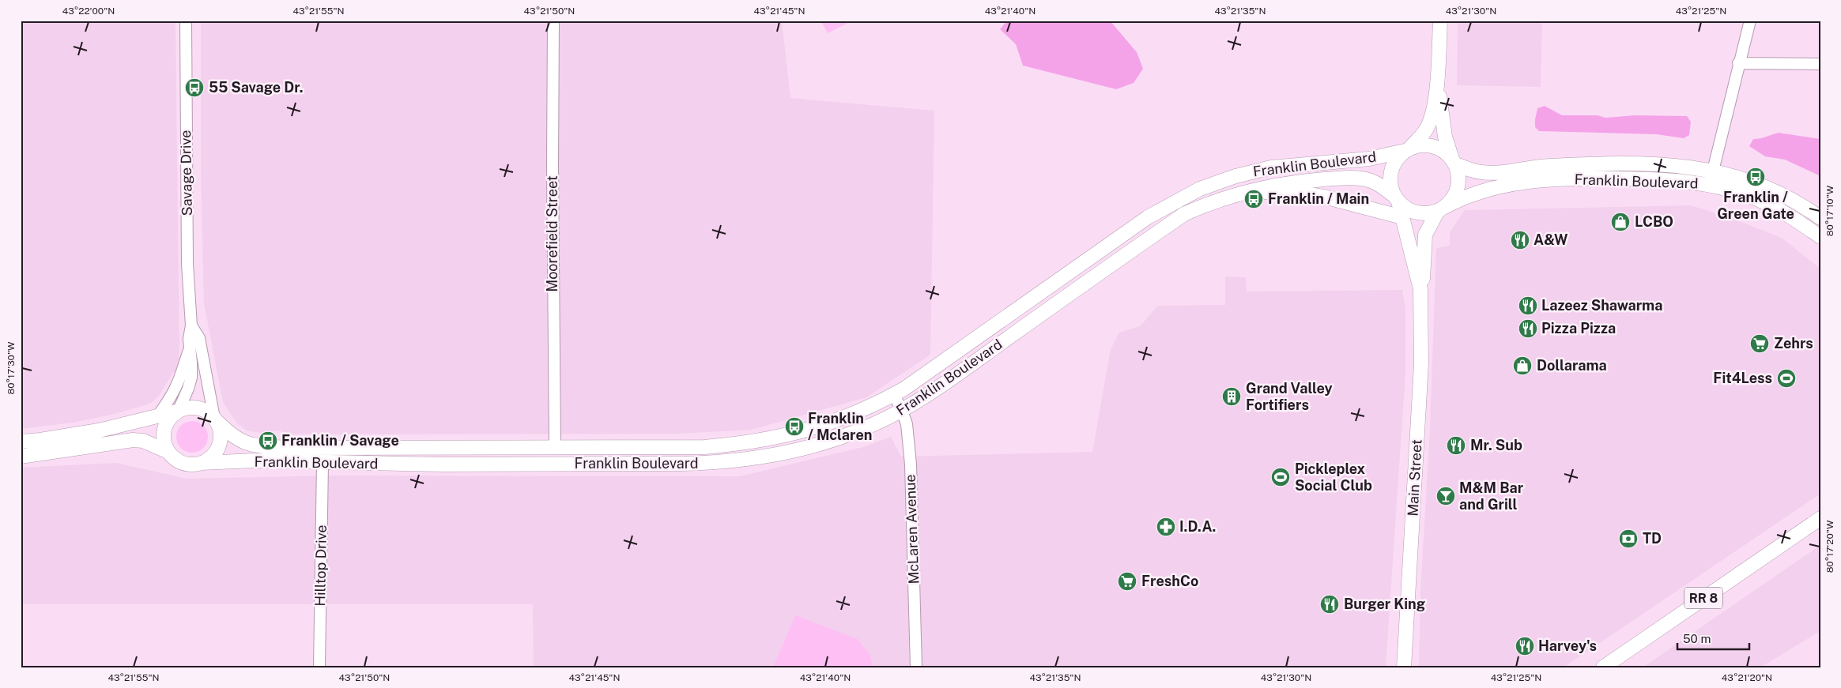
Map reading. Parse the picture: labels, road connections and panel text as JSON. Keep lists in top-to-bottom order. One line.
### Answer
{"streets":{"main road":["Franklin Boulevard","Main Street","RR 8"],"street":["Savage Drive","Moorefield Street","McLaren Avenue","Hilltop Drive"]},"crossings":[["Franklin Boulevard","Savage Drive"],["Franklin Boulevard","Moorefield Street"],["Franklin Boulevard","Main Street"],["Franklin Boulevard","McLaren Avenue"],["Franklin Boulevard","Hilltop Drive"]],"places":{"bus stop":["55 Savage Dr.","Franklin / Green Gate","Franklin / Main","Franklin / Mclaren","Franklin / Savage"],"shop":["LCBO","Dollarama"],"restaurant":["A&W","Lazeez Shawarma","Pizza Pizza","Mr. Sub","Burger King","Harvey's"],"supermarket":["Zehrs","FreshCo"],"sports":["Fit4Less","Pickleplex Social Club"],"building":["Grand Valley Fortifiers"],"bar":["M&M Bar and Grill"],"pharmacy":["I.D.A."],"bank":["TD"]},"scale_bar":"50 m","coordinates":["43°22'00\"N","43°21'55\"N","43°21'50\"N","43°21'45\"N","43°21'40\"N","43°21'35\"N","43°21'30\"N","43°21'25\"N","80°17'10\"W","80°17'30\"W","80°17'20\"W","43°21'20\"N"]}
